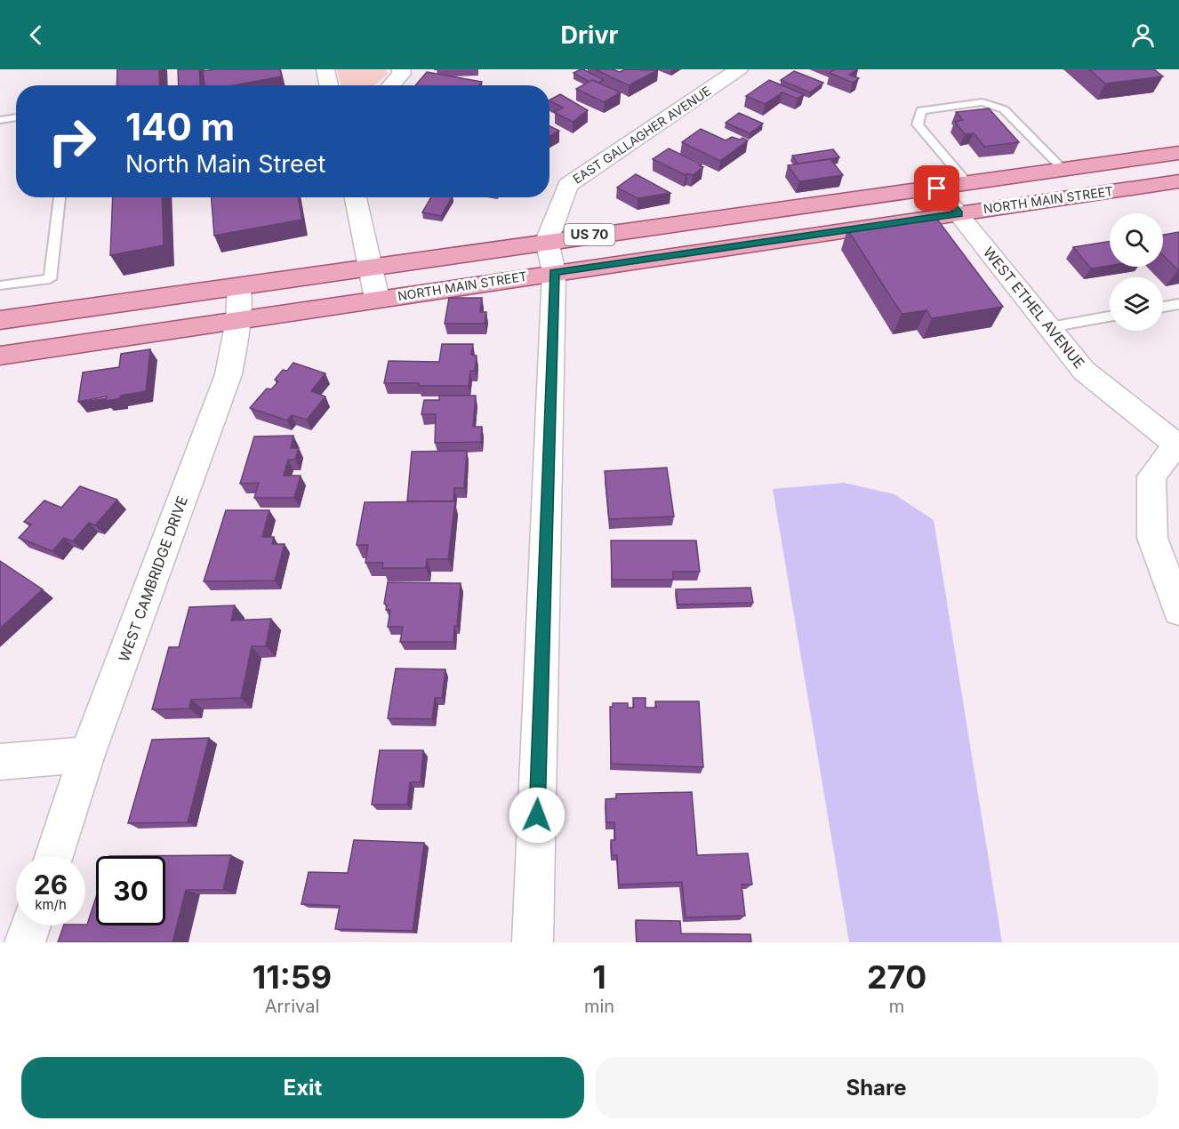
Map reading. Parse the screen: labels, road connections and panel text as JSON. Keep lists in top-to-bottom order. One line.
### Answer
{"streets":{"main road":["NORTH MAIN STREET","US 70"],"street":["EAST GALLAGHER AVENUE","WEST ETHEL AVENUE","WEST CAMBRIDGE DRIVE"]},"crossings":[["EAST GALLAGHER AVENUE","NORTH MAIN STREET"],["NORTH MAIN STREET","WEST ETHEL AVENUE"],["NORTH MAIN STREET","WEST CAMBRIDGE DRIVE"]],"page":{"header":"Drivr","turn":["140 m","North Main Street"],"speed":"26 km/h","limit":"30","eta":["11:59","Arrival","1","min","270","m"],"buttons":["Exit","Share"]}}
